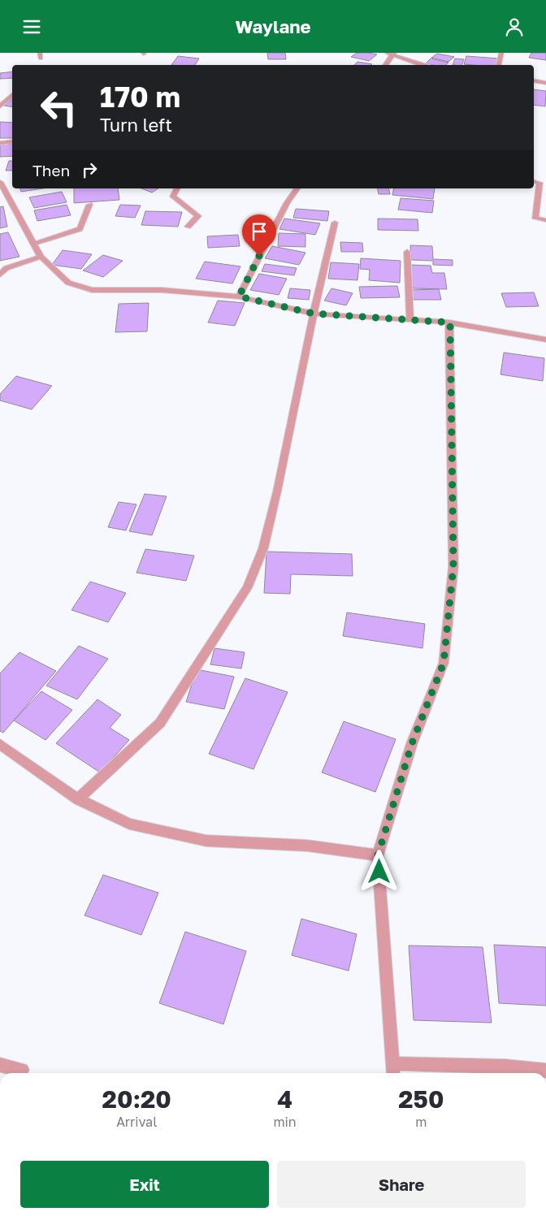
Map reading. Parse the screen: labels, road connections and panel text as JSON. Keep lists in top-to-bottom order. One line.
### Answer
{"page":{"header":"Waylane","turn":["170 m","Turn left"],"then":"Then","eta":["20:20","Arrival","4","min","250","m"],"buttons":["Exit","Share"]}}
